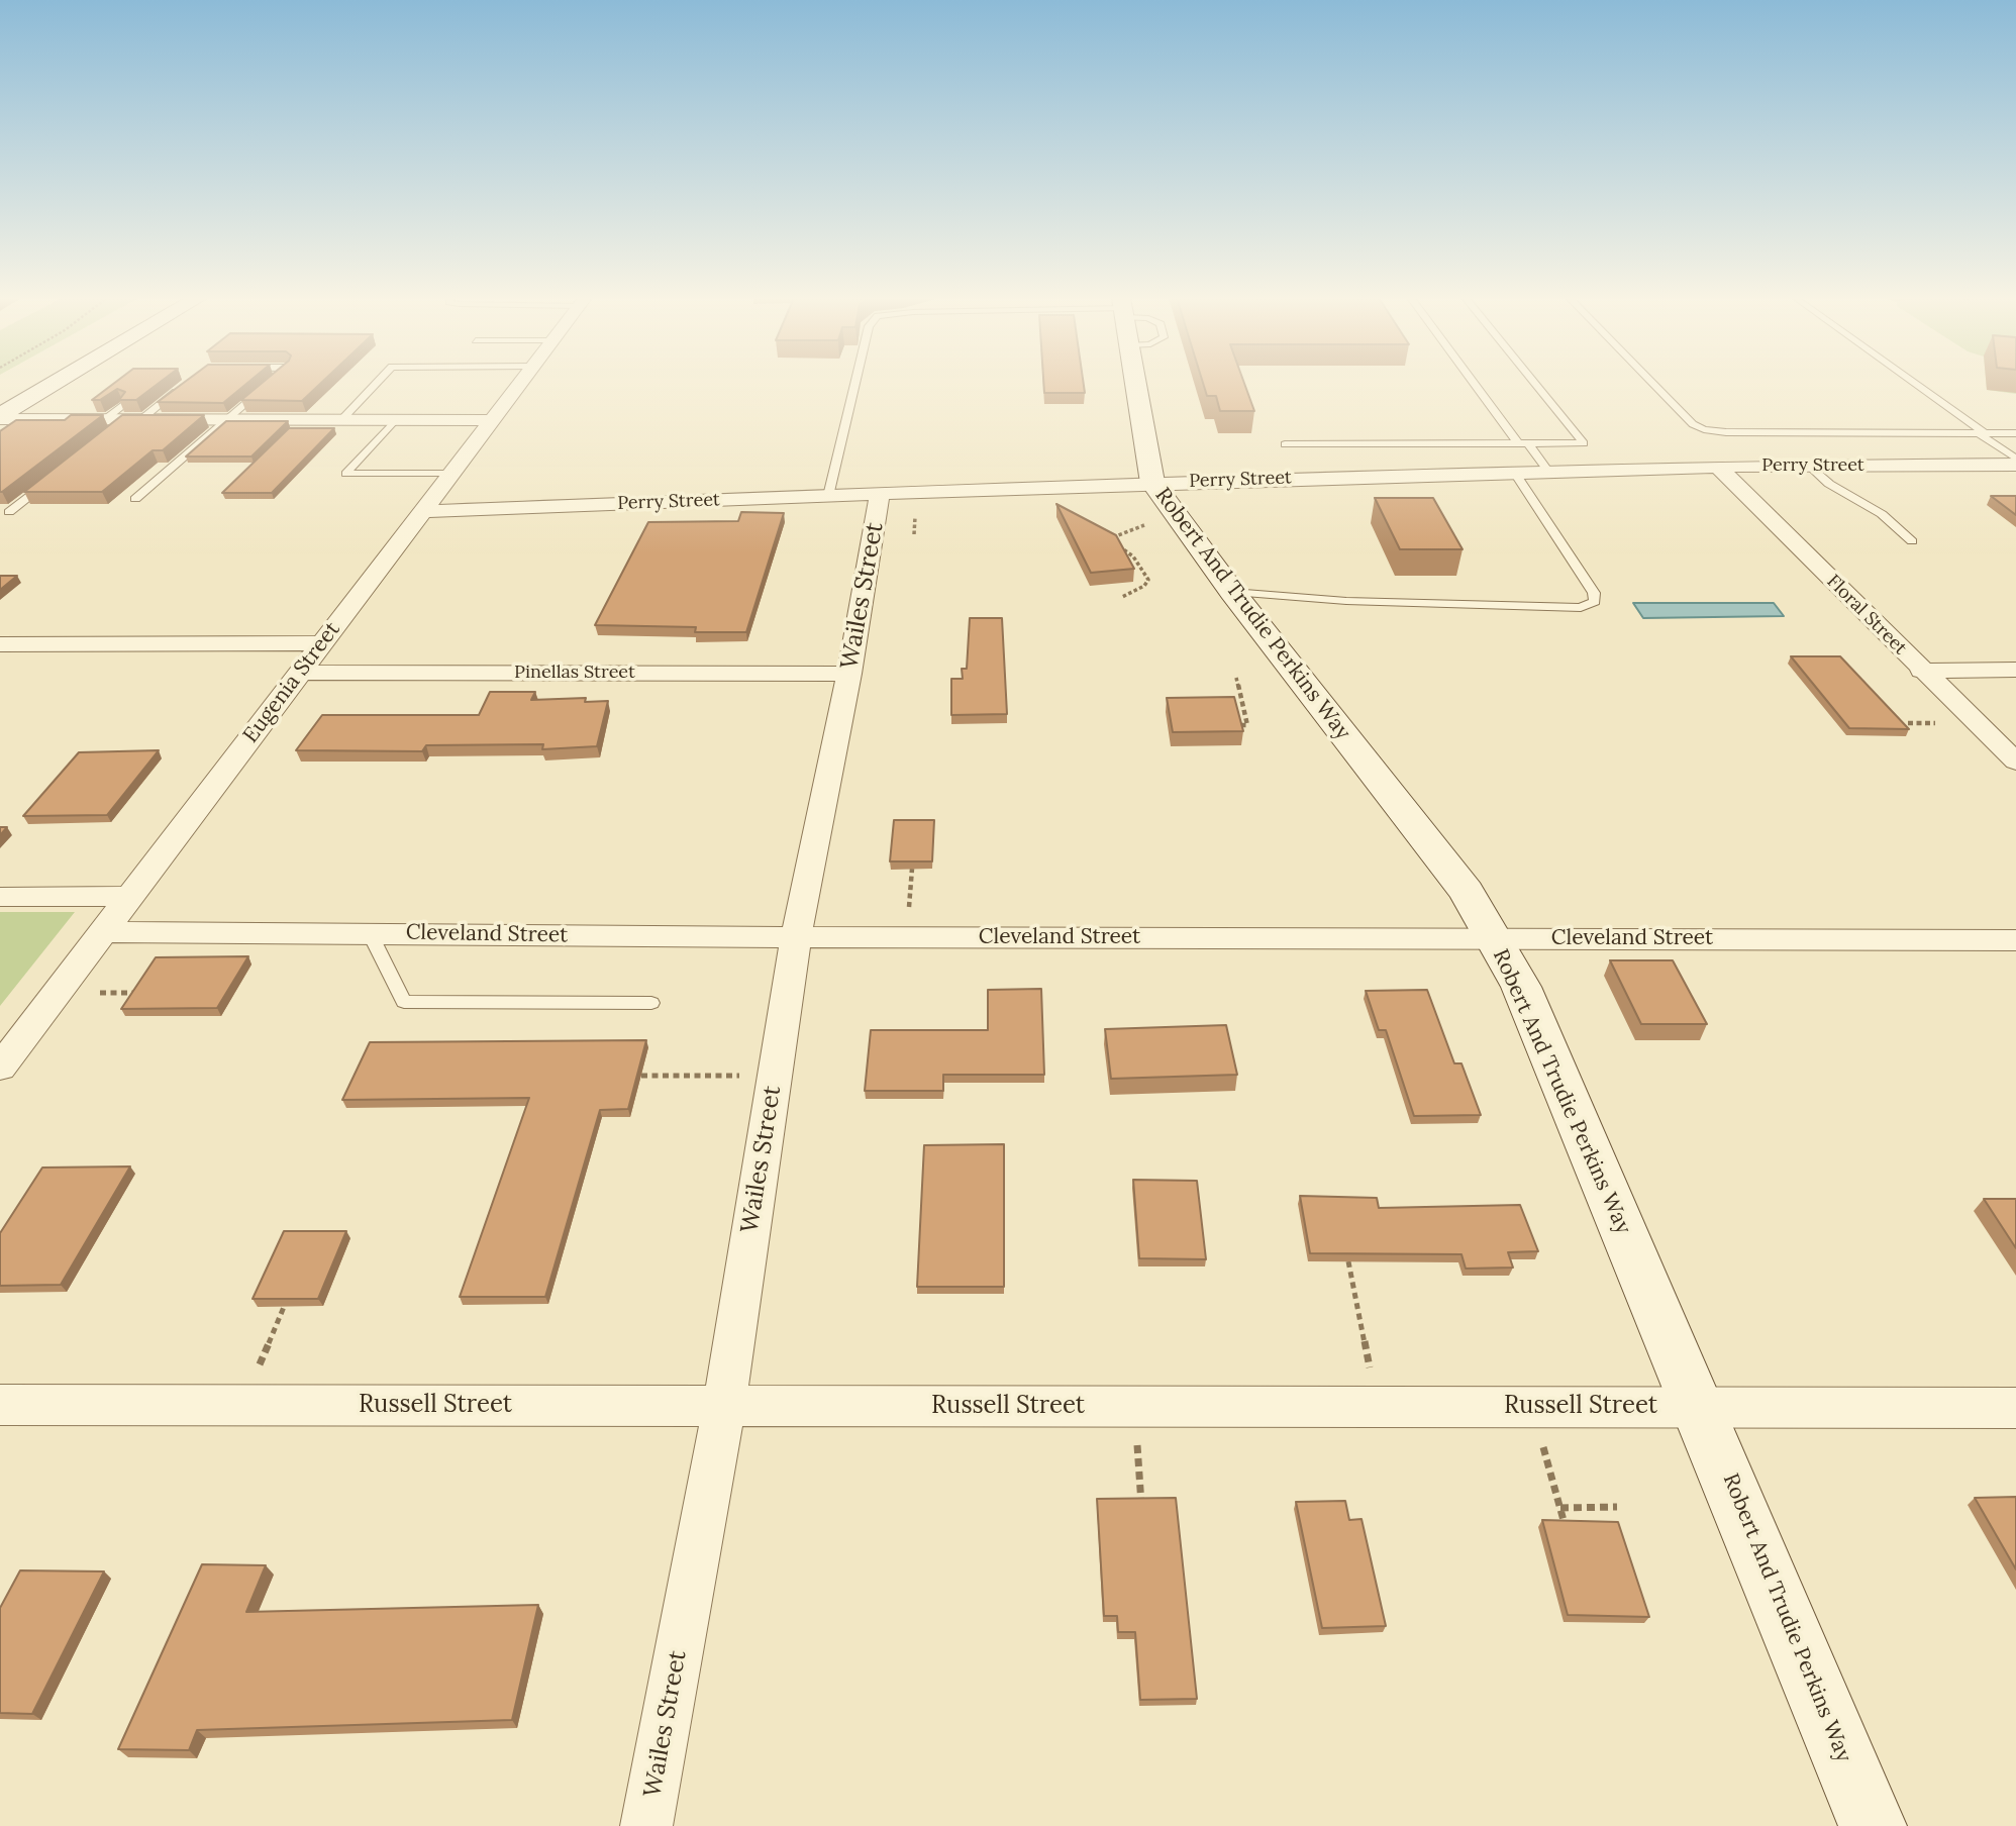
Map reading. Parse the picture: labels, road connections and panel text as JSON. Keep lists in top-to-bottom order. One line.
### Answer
{"streets":{"street":["Perry Street","Wailes Street","Robert And Trudie Perkins Way","Floral Street","Pinellas Street","Eugenia Street","Cleveland Street","Russell Street"]},"crossings":[["Perry Street","Wailes Street"],["Perry Street","Robert And Trudie Perkins Way"],["Perry Street","Floral Street"],["Perry Street","Eugenia Street"],["Wailes Street","Pinellas Street"],["Wailes Street","Cleveland Street"],["Wailes Street","Russell Street"],["Robert And Trudie Perkins Way","Cleveland Street"],["Robert And Trudie Perkins Way","Russell Street"],["Pinellas Street","Eugenia Street"],["Eugenia Street","Cleveland Street"]]}
